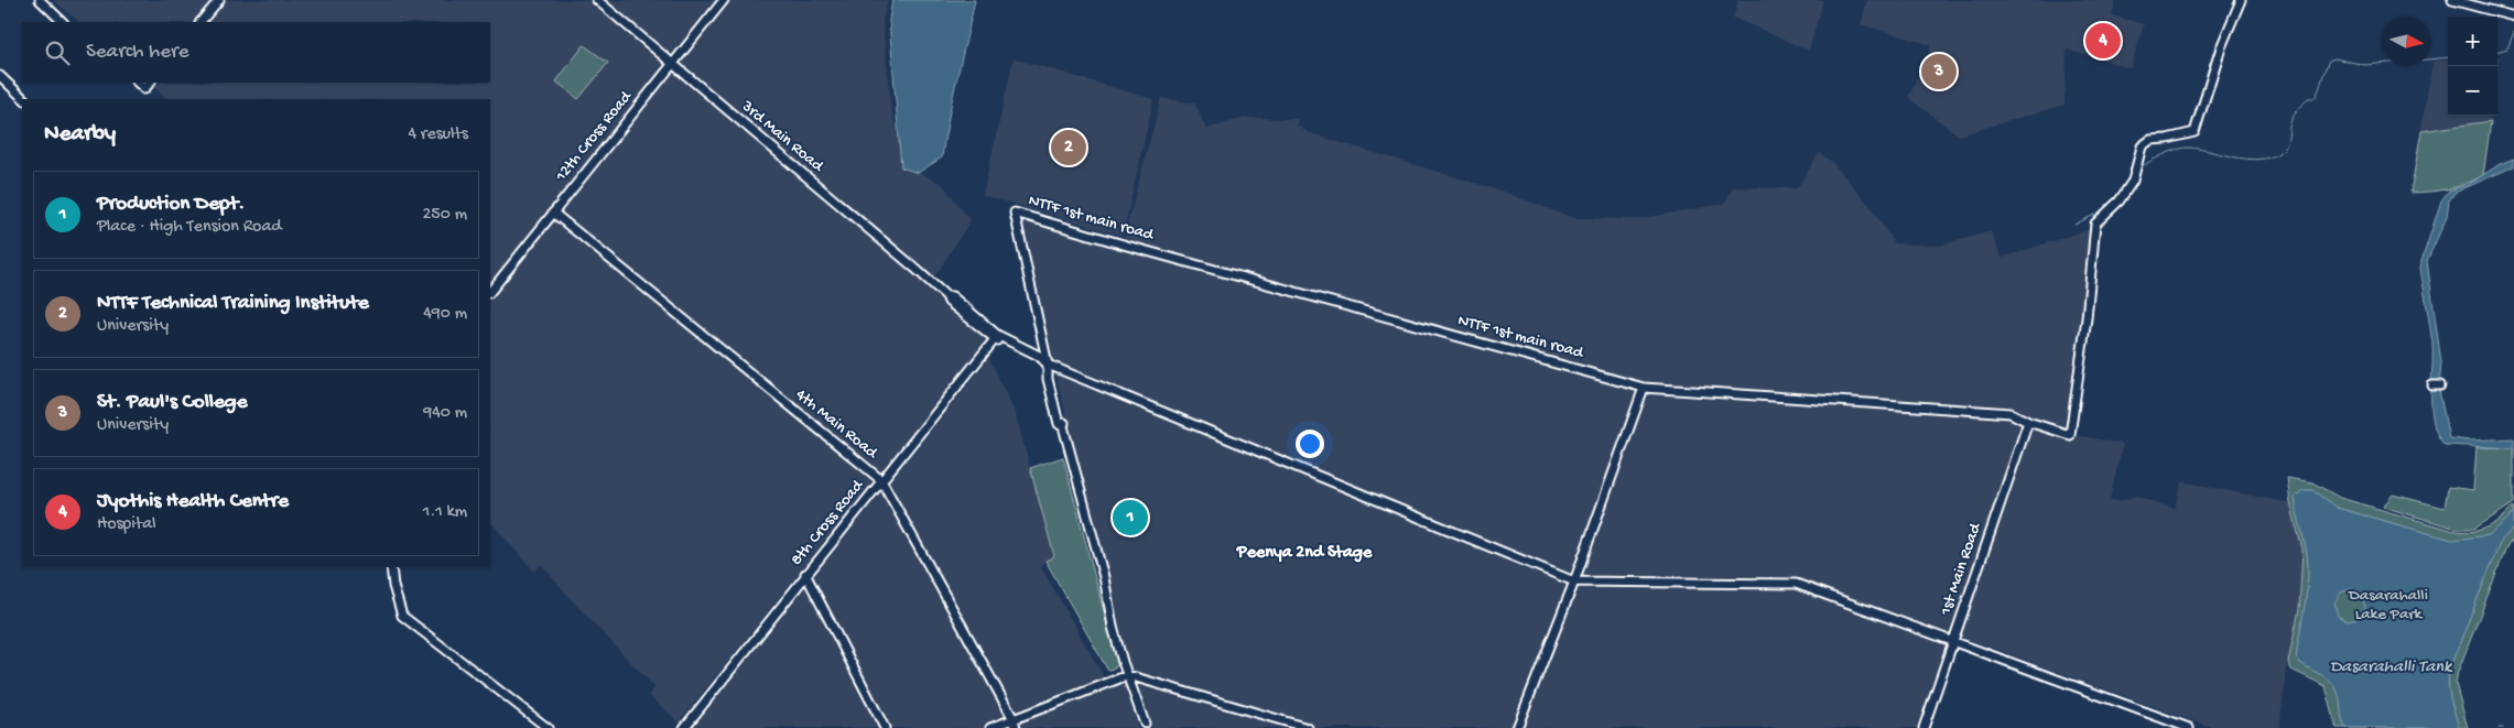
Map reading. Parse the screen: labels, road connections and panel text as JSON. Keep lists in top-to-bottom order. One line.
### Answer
{"streets":{"street":["12th Cross Road","3rd Main Road","NTTF 1st main road","4th Main Road","8th Cross Road","1st Main Road"]},"crossings":[["12th Cross Road","3rd Main Road"],["12th Cross Road","4th Main Road"],["3rd Main Road","NTTF 1st main road"],["3rd Main Road","8th Cross Road"],["NTTF 1st main road","1st Main Road"],["4th Main Road","8th Cross Road"]],"districts":["Peenya 2nd Stage"],"water":["Dasarahalli Tank"],"parks":["Dasarahalli Lake Park"],"north":"right","page":{"map_buttons":["+","−"],"pins":["4","3","2","1"],"search":"Search here","heading":["Nearby","4 results"],"list":[{"mark":"1","name":"Production Dept.","note":"Place · High Tension Road","value":"250 m"},{"mark":"2","name":"NTTF Technical Training Institute","note":"University","value":"490 m"},{"mark":"3","name":"St. Paul's College","note":"University","value":"940 m"},{"mark":"4","name":"Jyothis Health Centre","note":"Hospital","value":"1.1 km"}]}}
